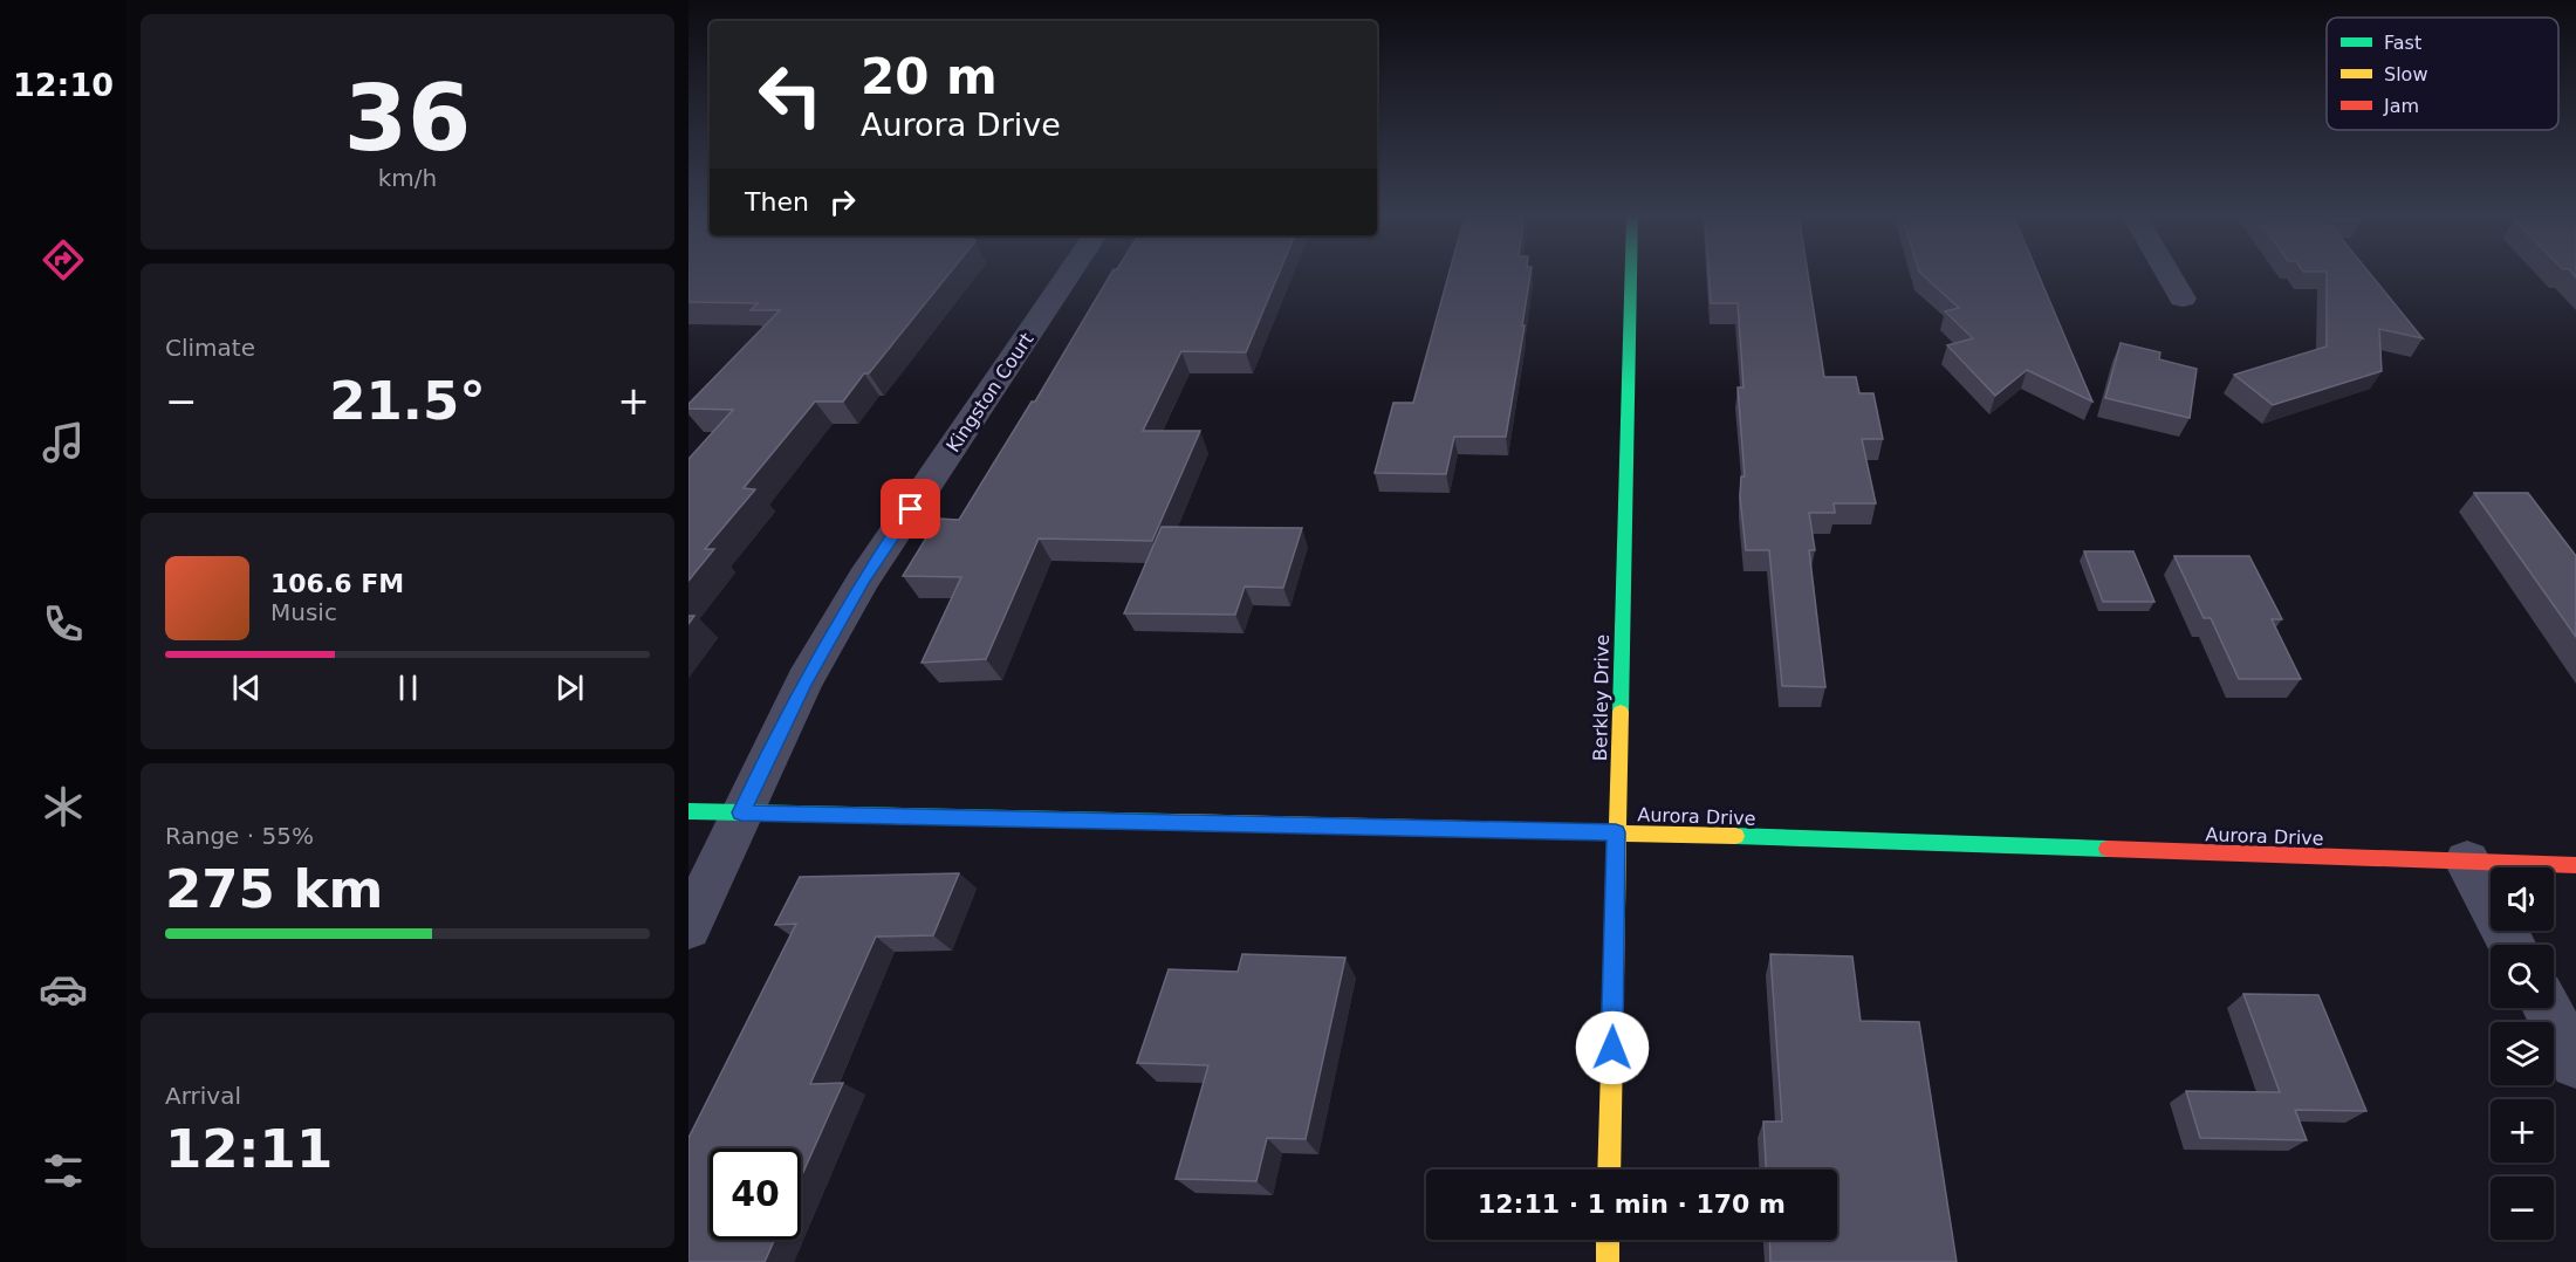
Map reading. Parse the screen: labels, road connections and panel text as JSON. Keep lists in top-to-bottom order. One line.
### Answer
{"streets":{"street":["Kingston Court","Berkley Drive","Aurora Drive"]},"crossings":[["Kingston Court","Aurora Drive"],["Berkley Drive","Aurora Drive"]],"legend":["Fast","Slow","Jam"],"page":{"tabs":"12:10","tile":[["36","km/h"],"Climate",["Range · 55%","275 km"],["Arrival","12:11"]],"turn":["20 m","Aurora Drive"],"then":"Then","heat":["−","21.5°","+"],"song":["106.6 FM","Music"],"map_buttons":["+","−"],"limit":"40","trip":"12:11 · 1 min · 170 m"}}
